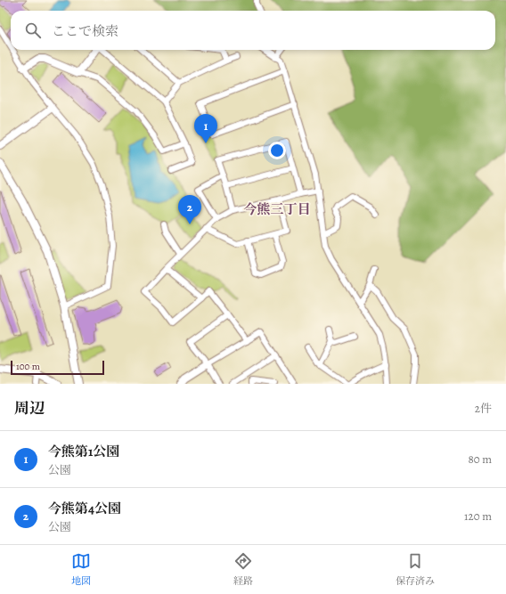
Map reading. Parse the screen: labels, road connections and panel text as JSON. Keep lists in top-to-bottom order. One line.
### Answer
{"districts":["今熊三丁目"],"scale_bar":"100 m","page":{"search":"ここで検索","pins":["1","2"],"scale":"100 m","heading":["周辺","2件"],"list":[{"mark":"1","name":"今熊第1公園","note":"公園","value":"80 m"},{"mark":"2","name":"今熊第4公園","note":"公園","value":"120 m"}],"nav":["地図","経路","保存済み"]}}
